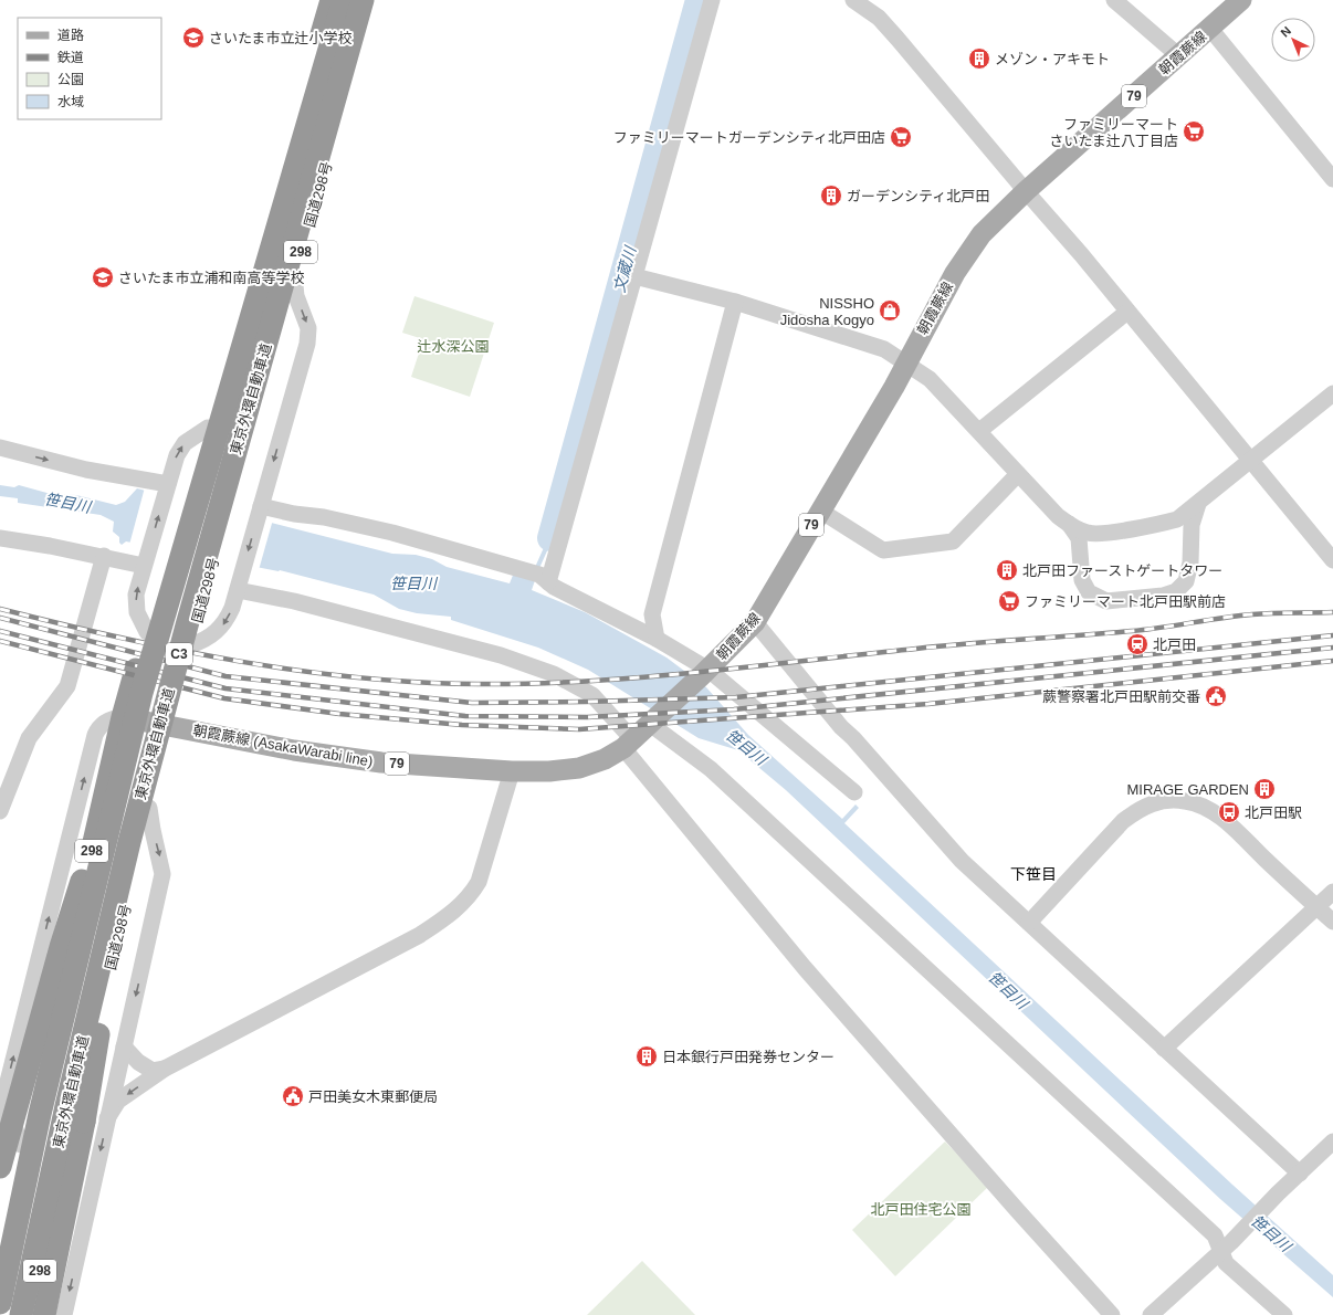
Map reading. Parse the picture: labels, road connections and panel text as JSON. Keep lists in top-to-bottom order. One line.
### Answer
{"streets":{"highway":["国道298号","298","東京外環自動車道","C3"],"main road":["朝霞蕨線","79","朝霞蕨線 (AsakaWarabi line)"]},"crossings":[["朝霞蕨線","朝霞蕨線 (AsakaWarabi line)"],["国道298号","朝霞蕨線 (AsakaWarabi line)"],["298","朝霞蕨線 (AsakaWarabi line)"]],"districts":["下笹目"],"water":["文蔵川","笹目川"],"parks":["辻水深公園","北戸田住宅公園"],"places":{"school or university":["さいたま市立辻小学校","さいたま市立浦和南高等学校"],"building":["メゾン・アキモト","ガーデンシティ北戸田","北戸田ファーストゲートタワー","MIRAGE GARDEN","日本銀行戸田発券センター"],"supermarket":["ファミリーマート さいたま辻八丁目店","ファミリーマートガーデンシティ北戸田店","ファミリーマート北戸田駅前店"],"shop":["NISSHO Jidosha Kogyo"],"station":["北戸田"],"public building":["蕨警察署北戸田駅前交番","戸田美女木東郵便局"],"bus stop":["北戸田駅"]},"legend":["道路","鉄道","公園","水域"],"north":"top left"}
